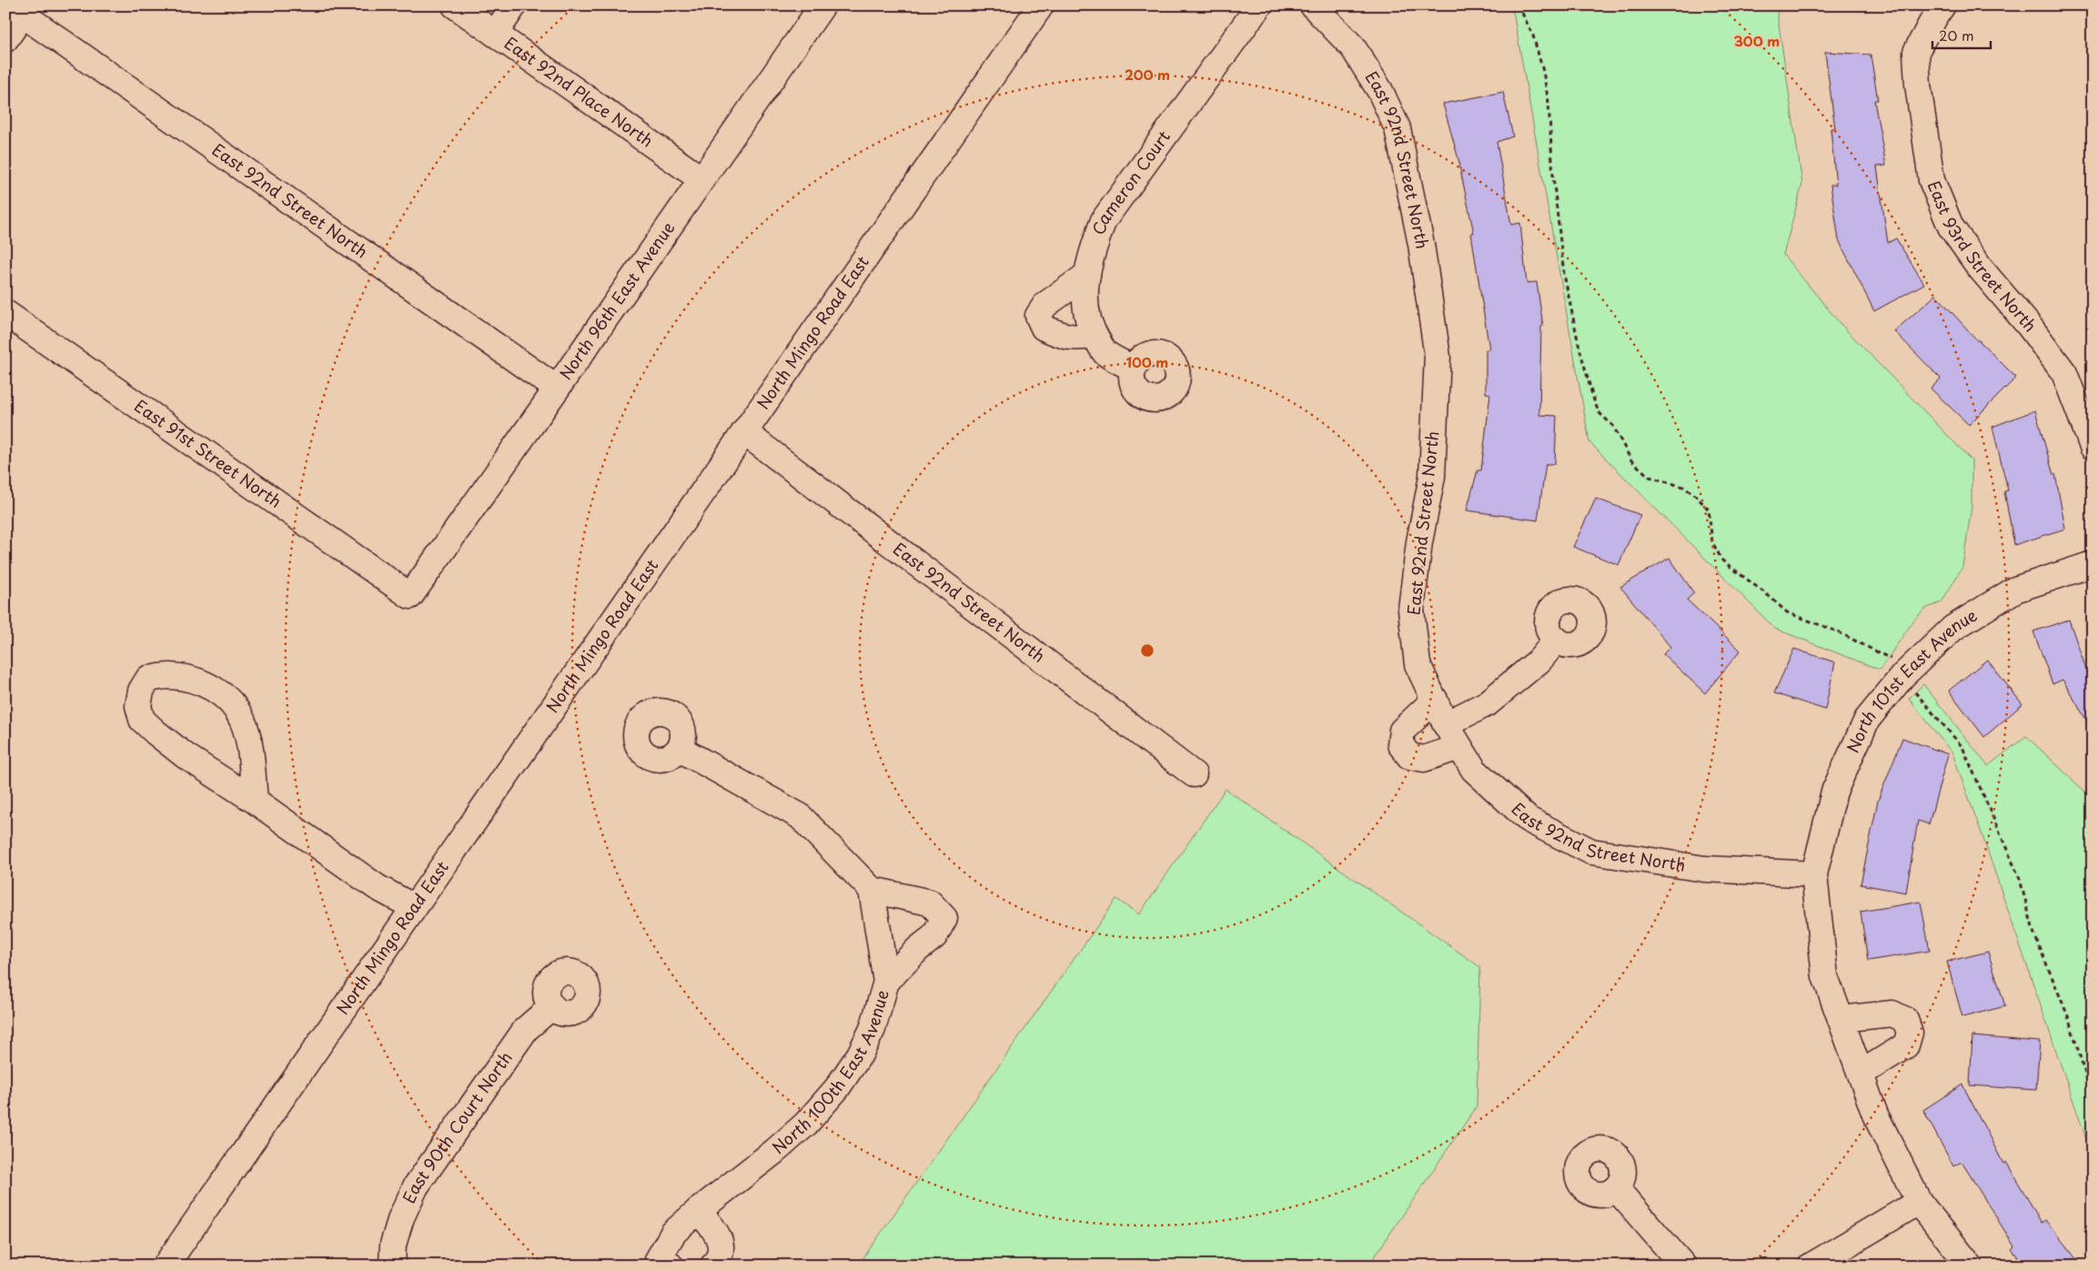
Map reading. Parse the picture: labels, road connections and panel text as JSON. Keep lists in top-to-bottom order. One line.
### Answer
{"streets":{"street":["East 92nd Place North","East 92nd Street North","Cameron Court","East 93rd Street North","North 96th East Avenue","North Mingo Road East","East 91st Street North","North 101st East Avenue","North 100th East Avenue","East 90th Court North"]},"crossings":[["East 92nd Place North","North 96th East Avenue"],["East 92nd Street North","North 96th East Avenue"],["East 92nd Street North","North Mingo Road East"],["East 92nd Street North","North 101st East Avenue"],["North 96th East Avenue","East 91st Street North"]],"scale_bar":"20 m","rings":["300 m","200 m","100 m"]}
